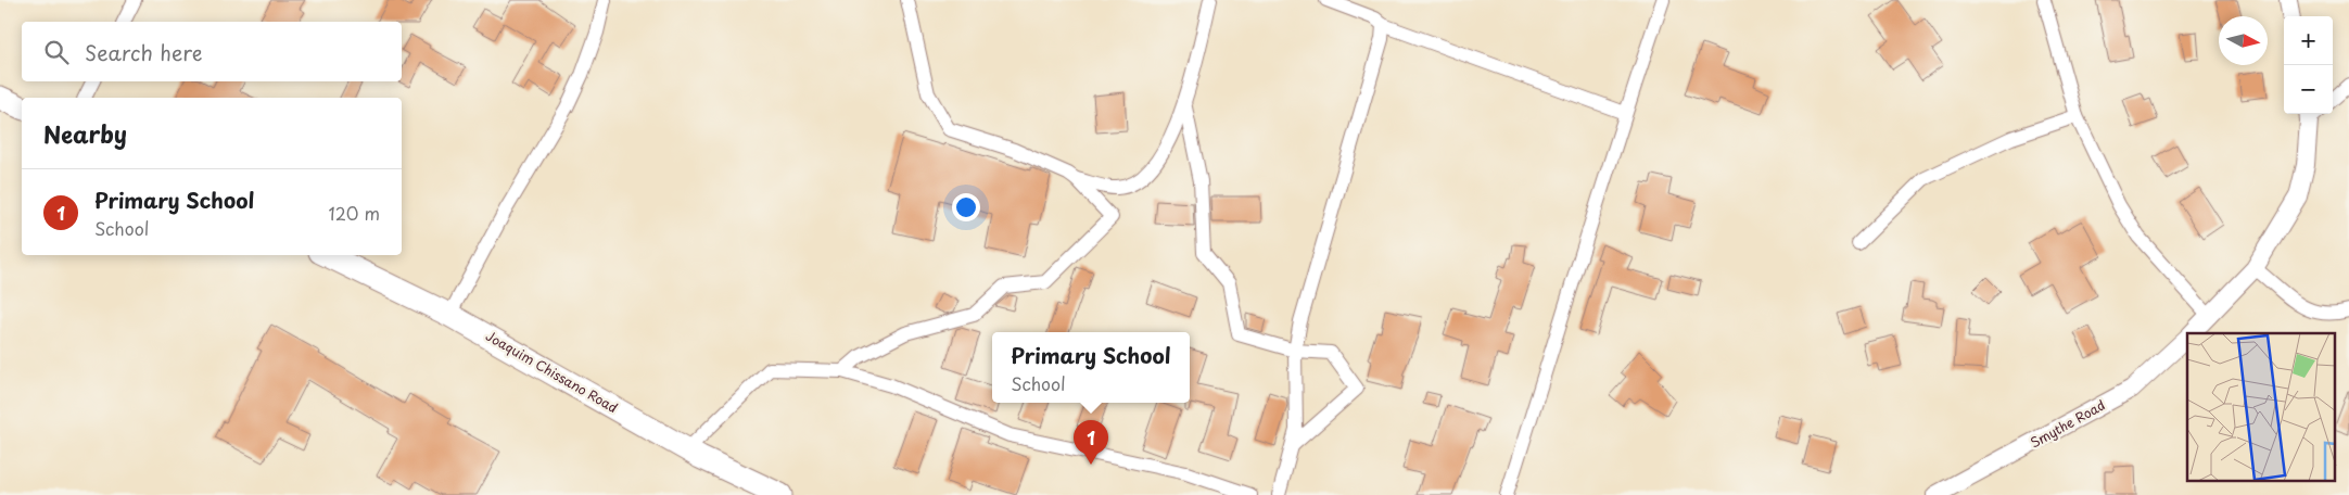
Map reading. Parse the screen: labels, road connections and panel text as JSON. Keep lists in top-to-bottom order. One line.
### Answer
{"streets":{"highway":["Joaquim Chissano Road"],"street":["Smythe Road"]},"north":"right","page":{"map_buttons":["+","−"],"search":"Search here","heading":"Nearby","list":[{"mark":"1","name":"Primary School","note":"School","value":"120 m"}],"popup":["Primary School","School"],"pins":"1"}}
